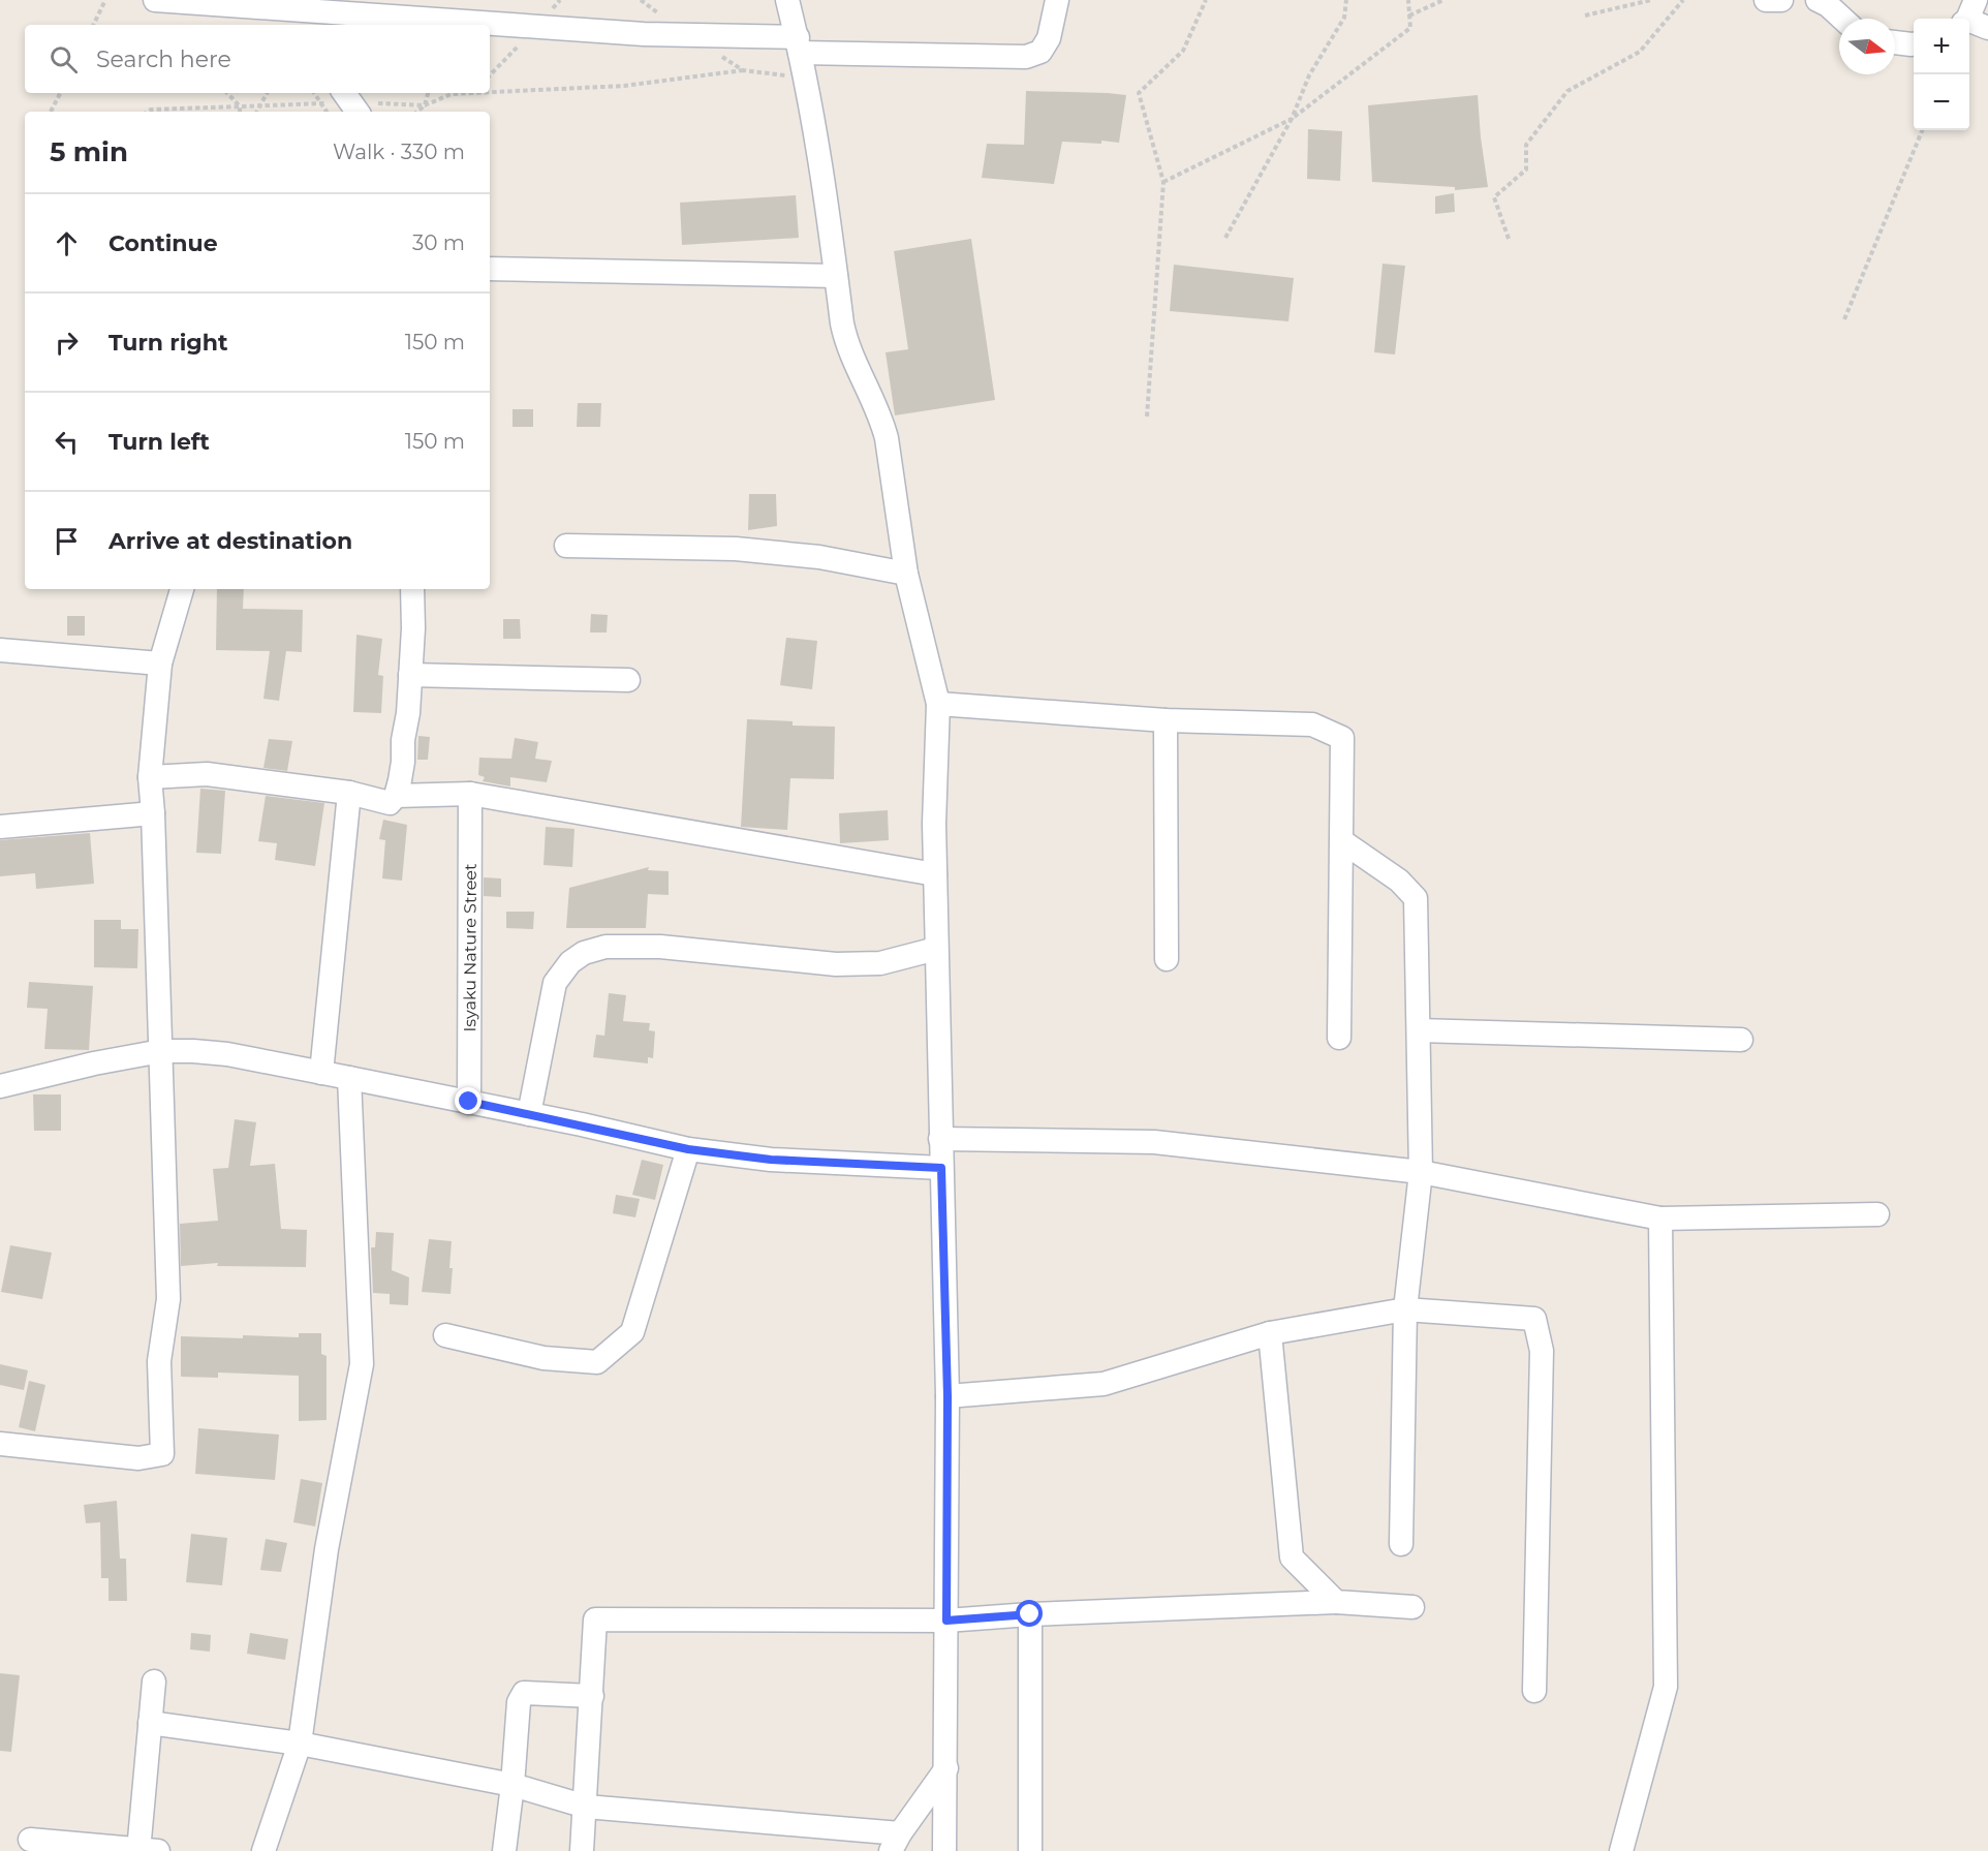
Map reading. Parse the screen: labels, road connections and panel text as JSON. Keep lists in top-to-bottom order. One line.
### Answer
{"streets":{"street":["Isyaku Nature Street"]},"north":"right","page":{"map_buttons":["+","−"],"search":"Search here","heading":["5 min","Walk · 330 m"],"list":[["Continue","30 m"],["Turn right","150 m"],["Turn left","150 m"],"Arrive at destination"]}}
